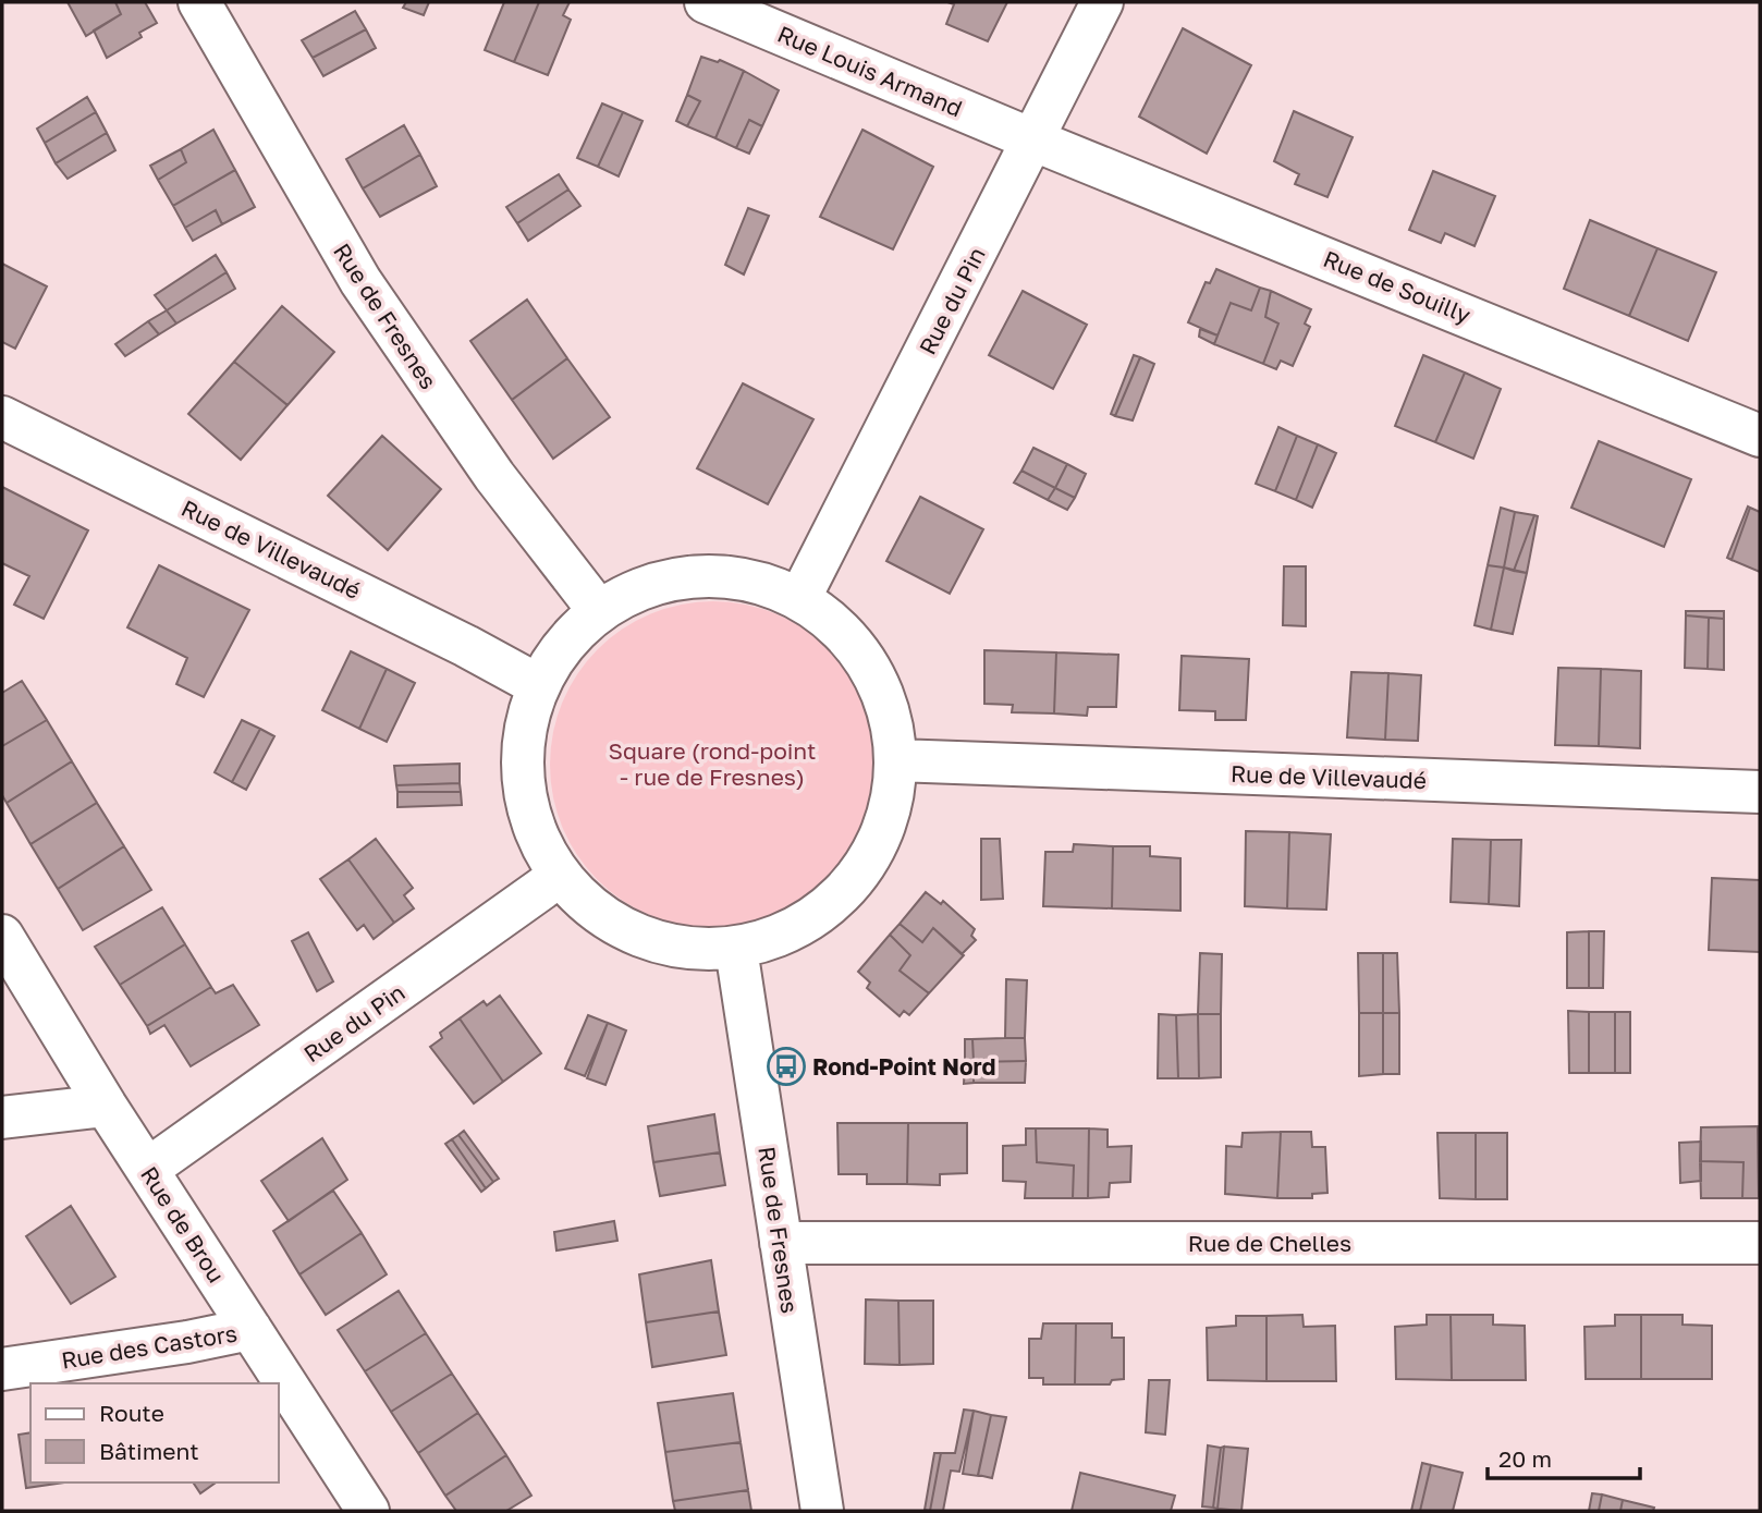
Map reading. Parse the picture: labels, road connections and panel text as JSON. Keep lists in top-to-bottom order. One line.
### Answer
{"streets":{"street":["Rue Louis Armand","Rue de Souilly","Rue du Pin","Rue de Fresnes","Rue de Villevaudé","Rue de Brou","Rue de Chelles","Rue des Castors"]},"crossings":[["Rue Louis Armand","Rue de Souilly"],["Rue Louis Armand","Rue du Pin"],["Rue de Souilly","Rue du Pin"],["Rue du Pin","Rue de Brou"],["Rue de Fresnes","Rue de Chelles"],["Rue de Brou","Rue des Castors"]],"parks":["Square (rond-point - rue de Fresnes)"],"places":{"bus stop":["Rond-Point Nord"]},"legend":["Route","Bâtiment"],"scale_bar":"20 m"}
